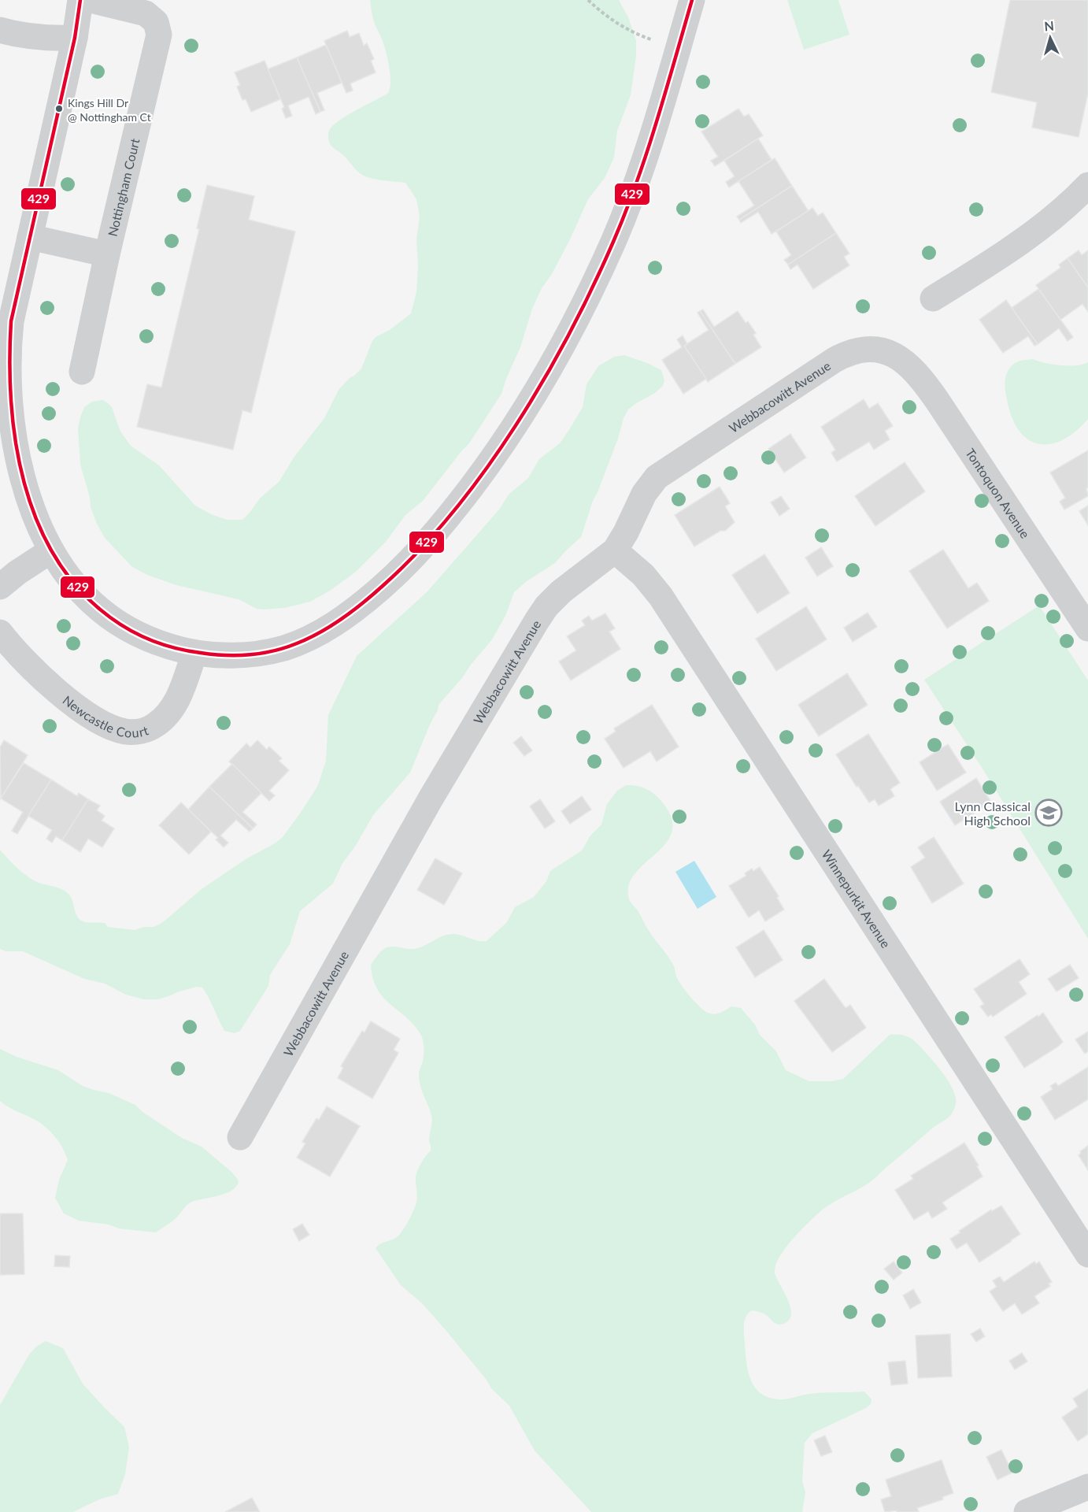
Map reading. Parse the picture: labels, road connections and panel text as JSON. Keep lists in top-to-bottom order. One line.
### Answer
{"streets":{"street":["Nottingham Court","Webbacowitt Avenue","Tontoquon Avenue","Newcastle Court","Winnepurkit Avenue"]},"crossings":[["Webbacowitt Avenue","Tontoquon Avenue"],["Webbacowitt Avenue","Winnepurkit Avenue"]],"places":{"other":["Kings Hill Dr @ Nottingham Ct"],"school or university":["Lynn Classical High School"]},"lines":["transit line 429"],"north":"top"}
